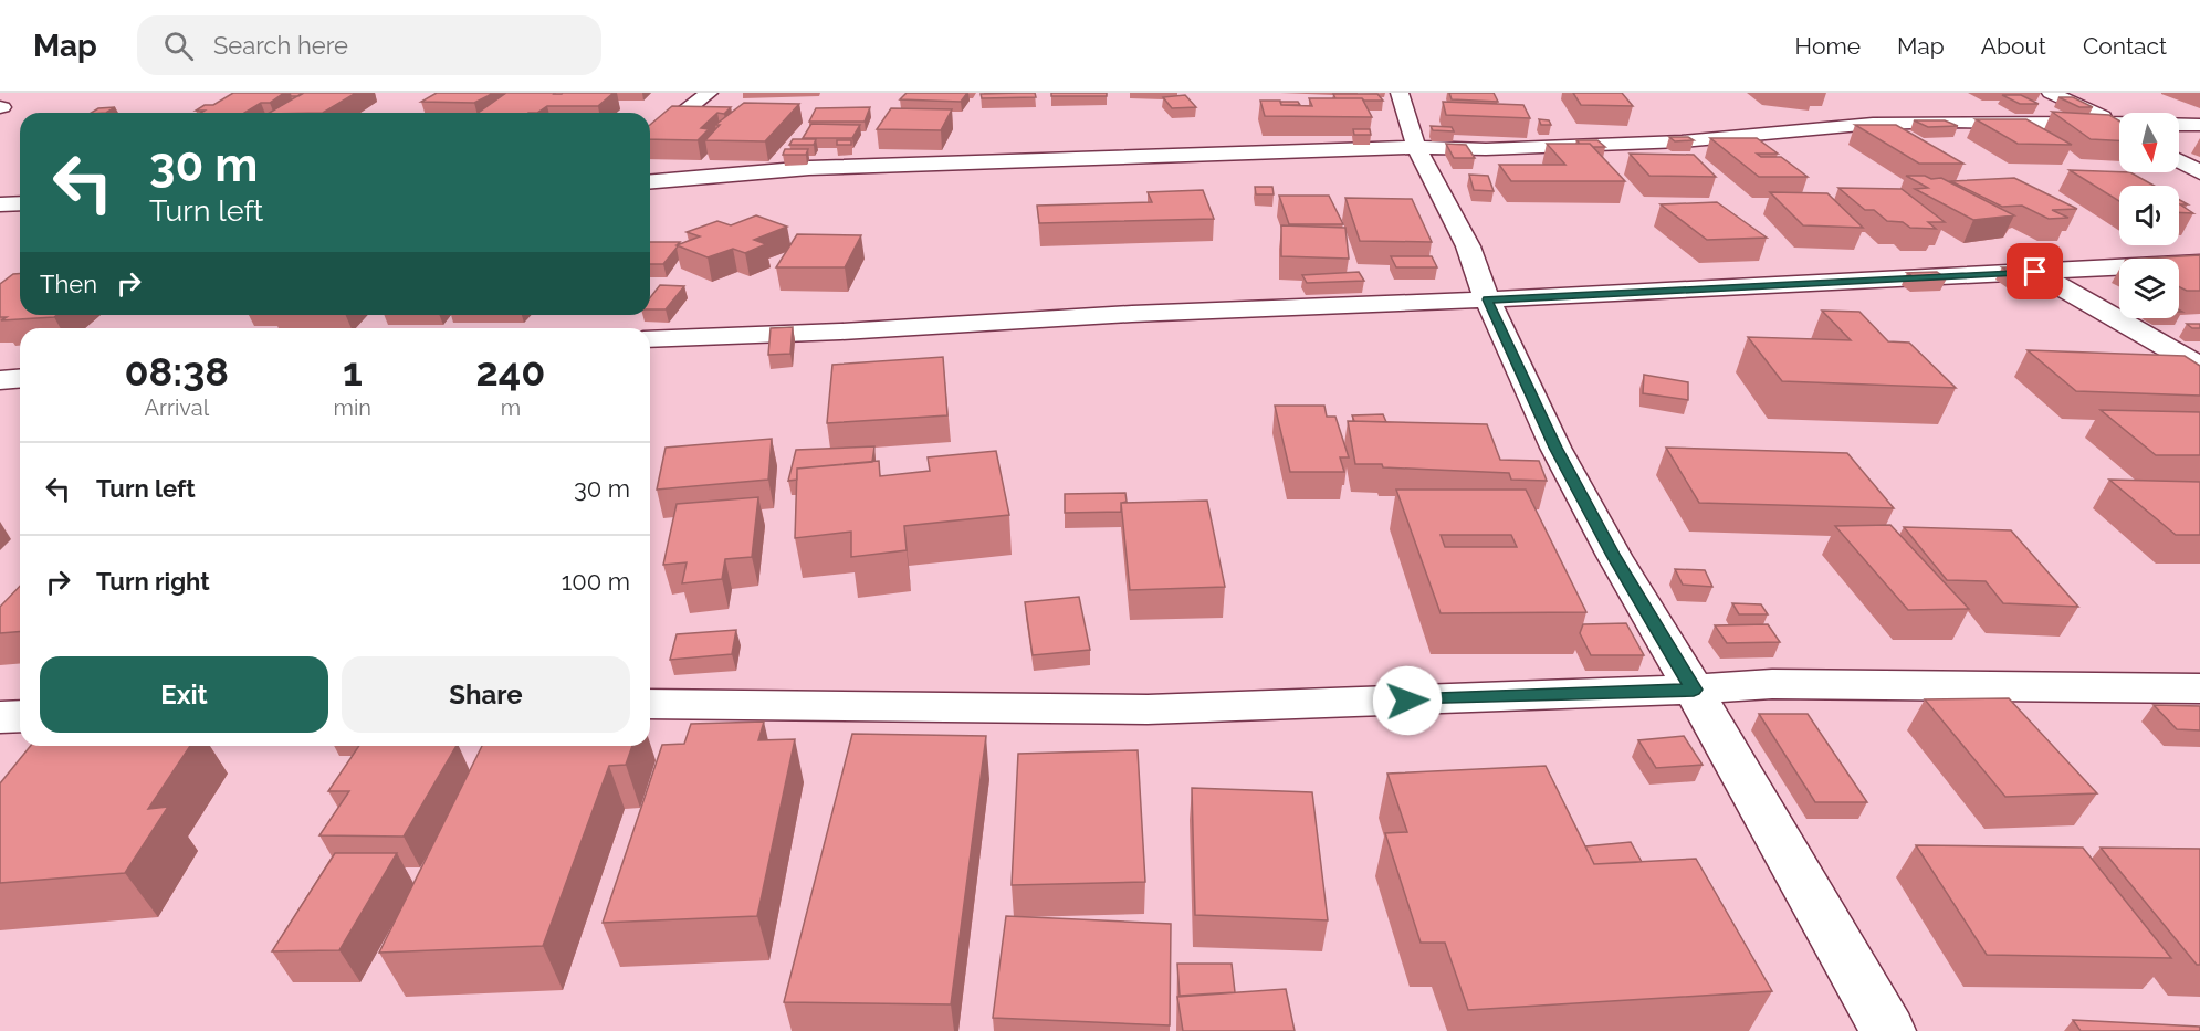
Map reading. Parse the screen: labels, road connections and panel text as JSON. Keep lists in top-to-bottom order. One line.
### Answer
{"north":"bottom","page":{"header":"Map","search":"Search here","nav":["Home","Map","About","Contact"],"turn":["30 m","Turn left"],"then":"Then","eta":["08:38","Arrival","1","min","240","m"],"list":[{"name":"Turn left","value":"30 m"},{"name":"Turn right","value":"100 m"}],"buttons":["Exit","Share"]}}
